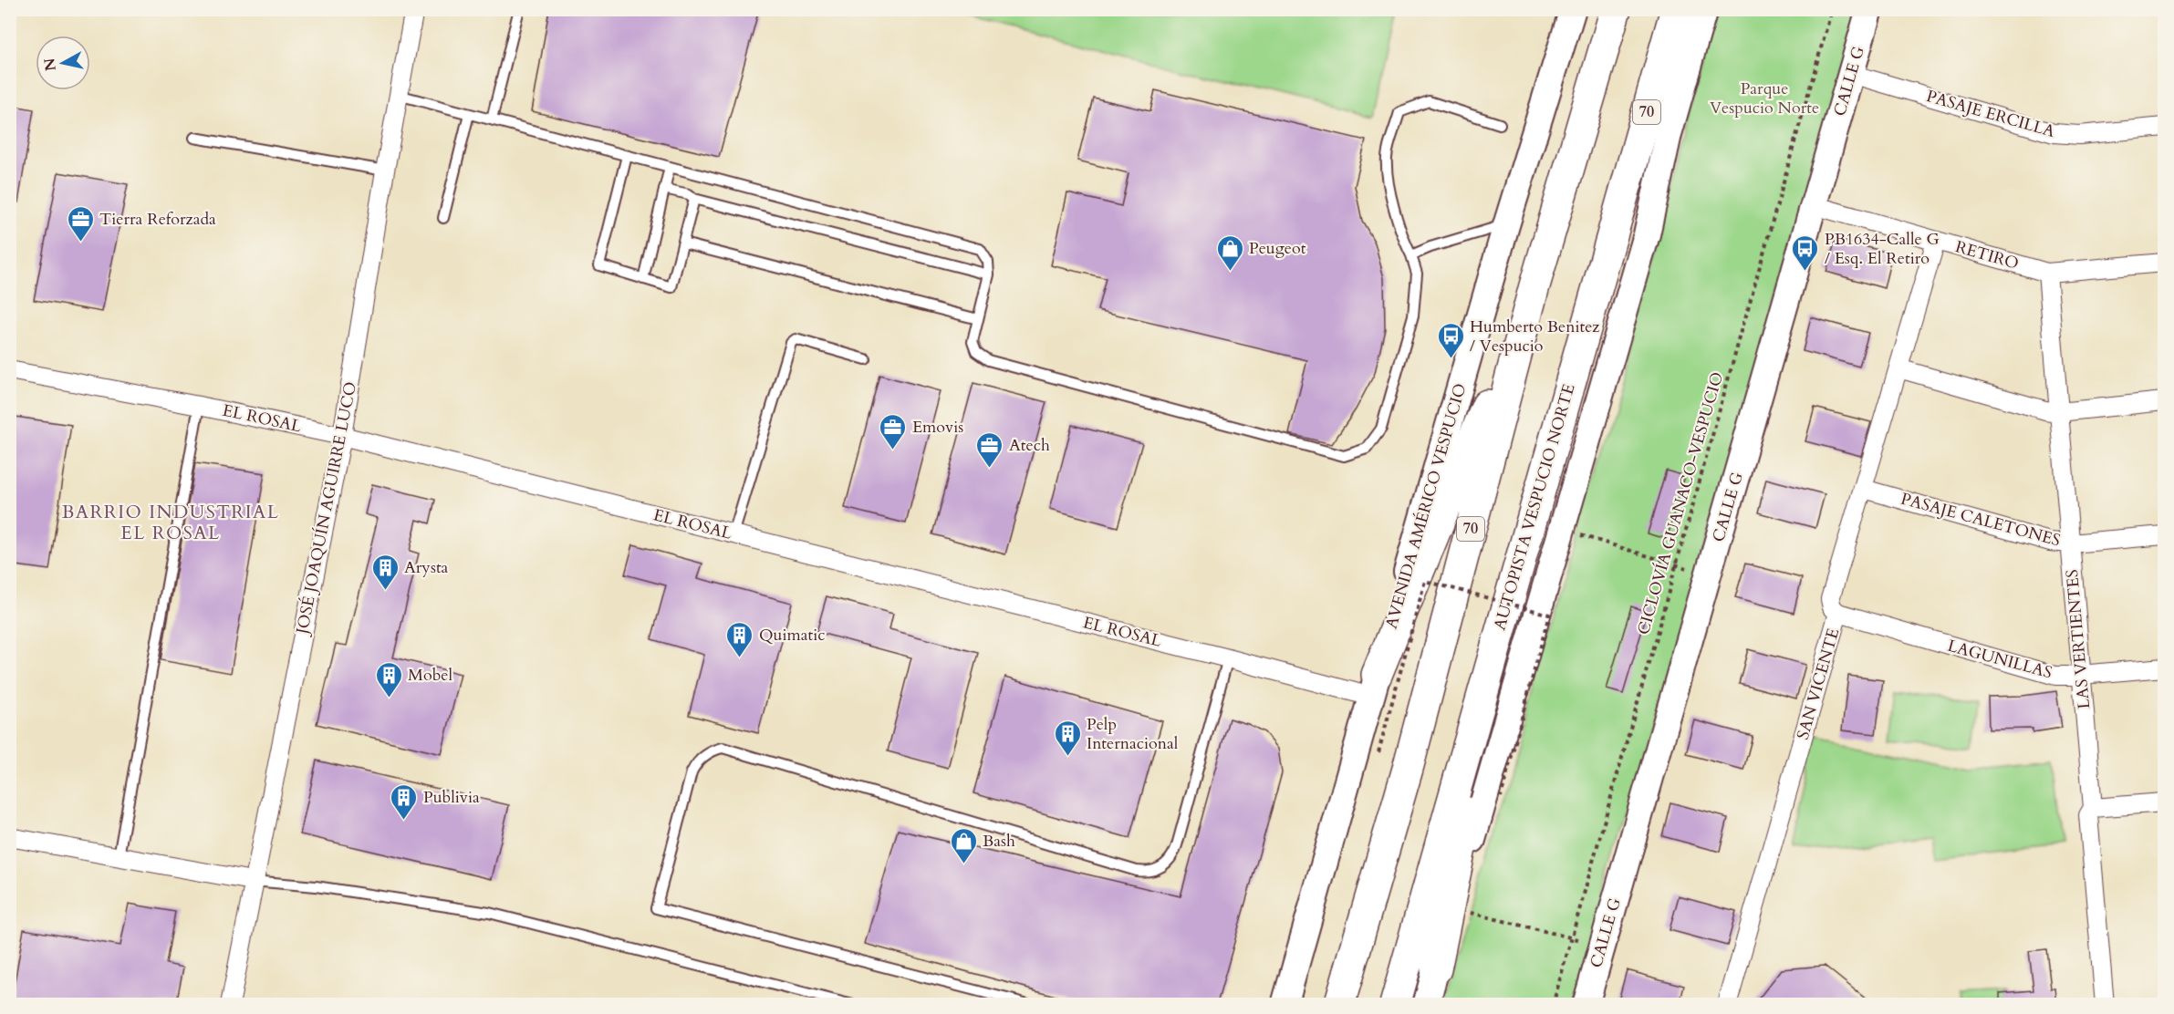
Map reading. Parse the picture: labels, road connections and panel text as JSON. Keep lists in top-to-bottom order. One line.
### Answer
{"streets":{"highway":["70","AUTOPISTA VESPUCIO NORTE"],"main road":["CALLE G","AVENIDA AMÉRICO VESPUCIO"],"street":["PASAJE ERCILLA","RETIRO","EL ROSAL","JOSÉ JOAQUÍN AGUIRRE LUCO","PASAJE CALETONES","LAS VERTIENTES","LAGUNILLAS","SAN VICENTE"],"path":["CICLOVÍA GUANACO-VESPUCIO"]},"crossings":[["CALLE G","PASAJE ERCILLA"],["CALLE G","RETIRO"],["RETIRO","LAS VERTIENTES"],["RETIRO","SAN VICENTE"],["EL ROSAL","AVENIDA AMÉRICO VESPUCIO"],["EL ROSAL","JOSÉ JOAQUÍN AGUIRRE LUCO"],["PASAJE CALETONES","LAS VERTIENTES"],["PASAJE CALETONES","SAN VICENTE"],["LAS VERTIENTES","LAGUNILLAS"],["LAGUNILLAS","SAN VICENTE"]],"districts":["BARRIO INDUSTRIAL EL ROSAL"],"parks":["Parque Vespucio Norte"],"places":{"office":["Tierra Reforzada","Emovis","Atech"],"shop":["Peugeot","Bash"],"bus stop":["PB1634-Calle G / Esq. El Retiro","Humberto Benitez / Vespucio"],"building":["Arysta","Quimatic","Mobel","Pelp Internacional","Publivia"]},"north":"left"}
